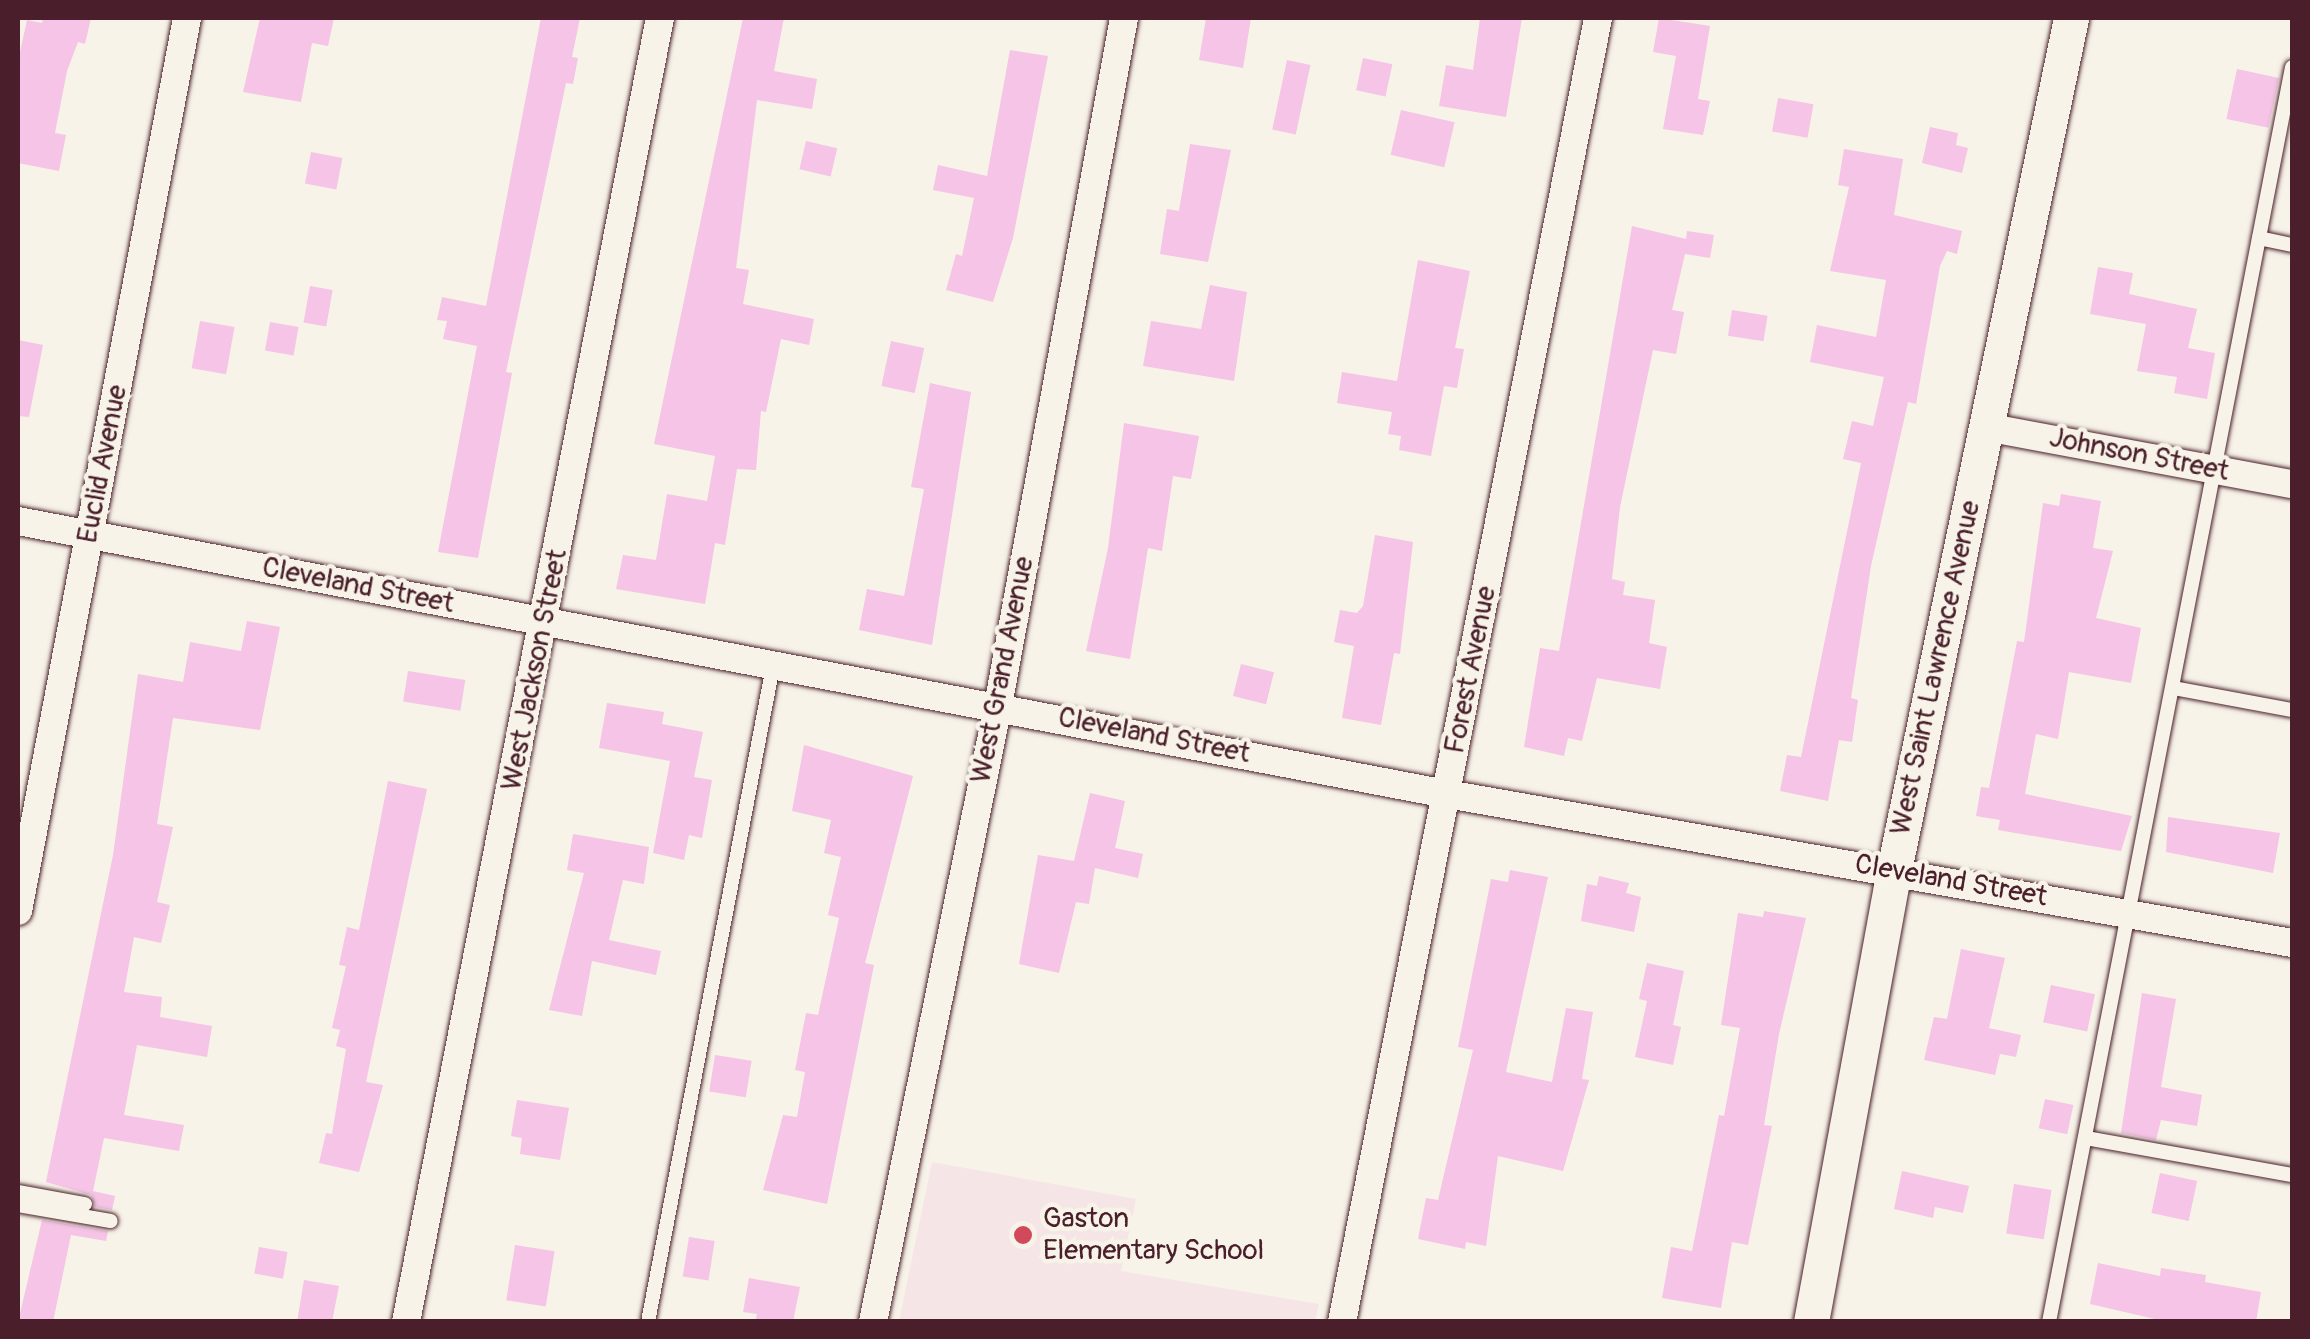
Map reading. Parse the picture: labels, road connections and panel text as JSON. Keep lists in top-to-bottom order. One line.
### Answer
{"streets":{"street":["Johnson Street","Euclid Avenue","Cleveland Street","West Saint Lawrence Avenue","West Jackson Street","West Grand Avenue","Forest Avenue"]},"crossings":[["Johnson Street","West Saint Lawrence Avenue"],["Euclid Avenue","Cleveland Street"],["Cleveland Street","West Saint Lawrence Avenue"],["Cleveland Street","West Jackson Street"],["Cleveland Street","West Grand Avenue"],["Cleveland Street","Forest Avenue"]],"places":["Gaston Elementary School"]}
